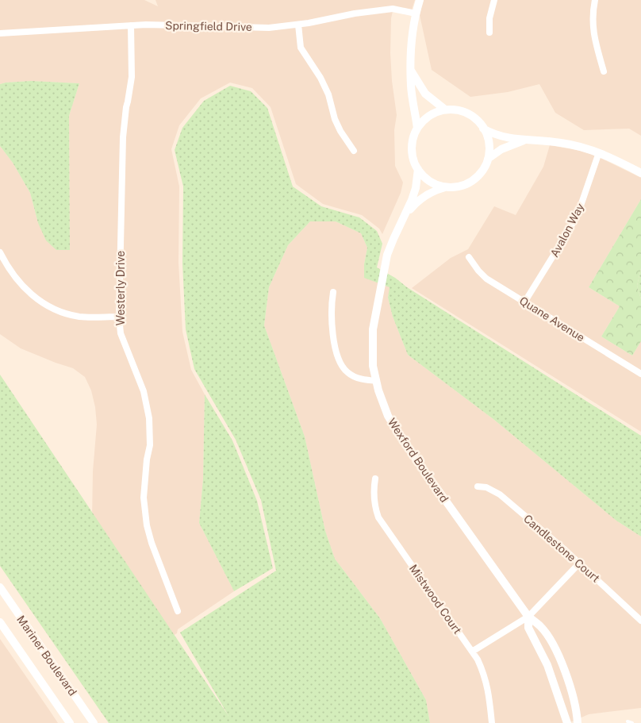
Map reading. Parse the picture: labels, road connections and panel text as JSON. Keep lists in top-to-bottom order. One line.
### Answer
{"streets":{"street":["Springfield Drive","Avalon Way","Westerly Drive","Quane Avenue","Wexford Boulevard","Candlestone Court","Mistwood Court","Mariner Boulevard"]},"crossings":[["Springfield Drive","Westerly Drive"],["Avalon Way","Quane Avenue"]]}
